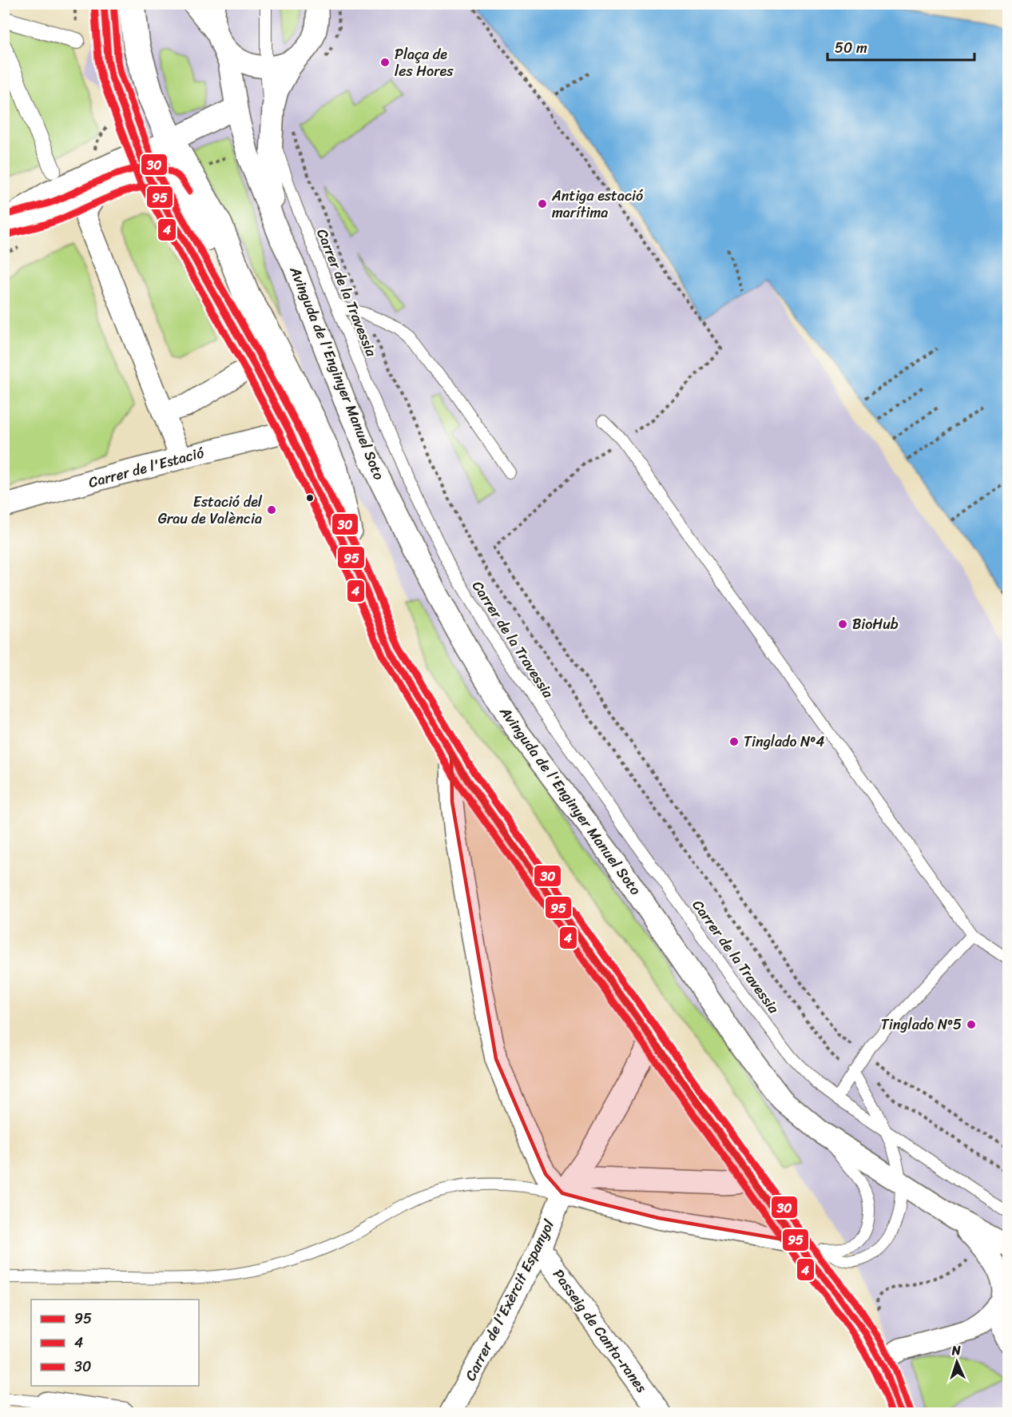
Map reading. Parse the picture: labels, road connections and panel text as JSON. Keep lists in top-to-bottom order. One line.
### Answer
{"streets":{"street":["Avinguda de l'Enginyer Manuel Soto","Carrer de l'Estació","Carrer de l'Exèrcit Espanyol","Passeig de Canta-ranes"],"lane":["Carrer de la Travessia"]},"crossings":[["Carrer de la Travessia","Avinguda de l'Enginyer Manuel Soto"],["Carrer de l'Exèrcit Espanyol","Passeig de Canta-ranes"]],"places":["Plaça de les Hores","Antiga estació marítima","Estació del Grau de València","BioHub","Tinglado Nº4","Tinglado Nº5"],"lines":["transit line 95","transit line 30","transit line 4"],"legend":["95","4","30"],"scale_bar":"50 m","north":"top"}
